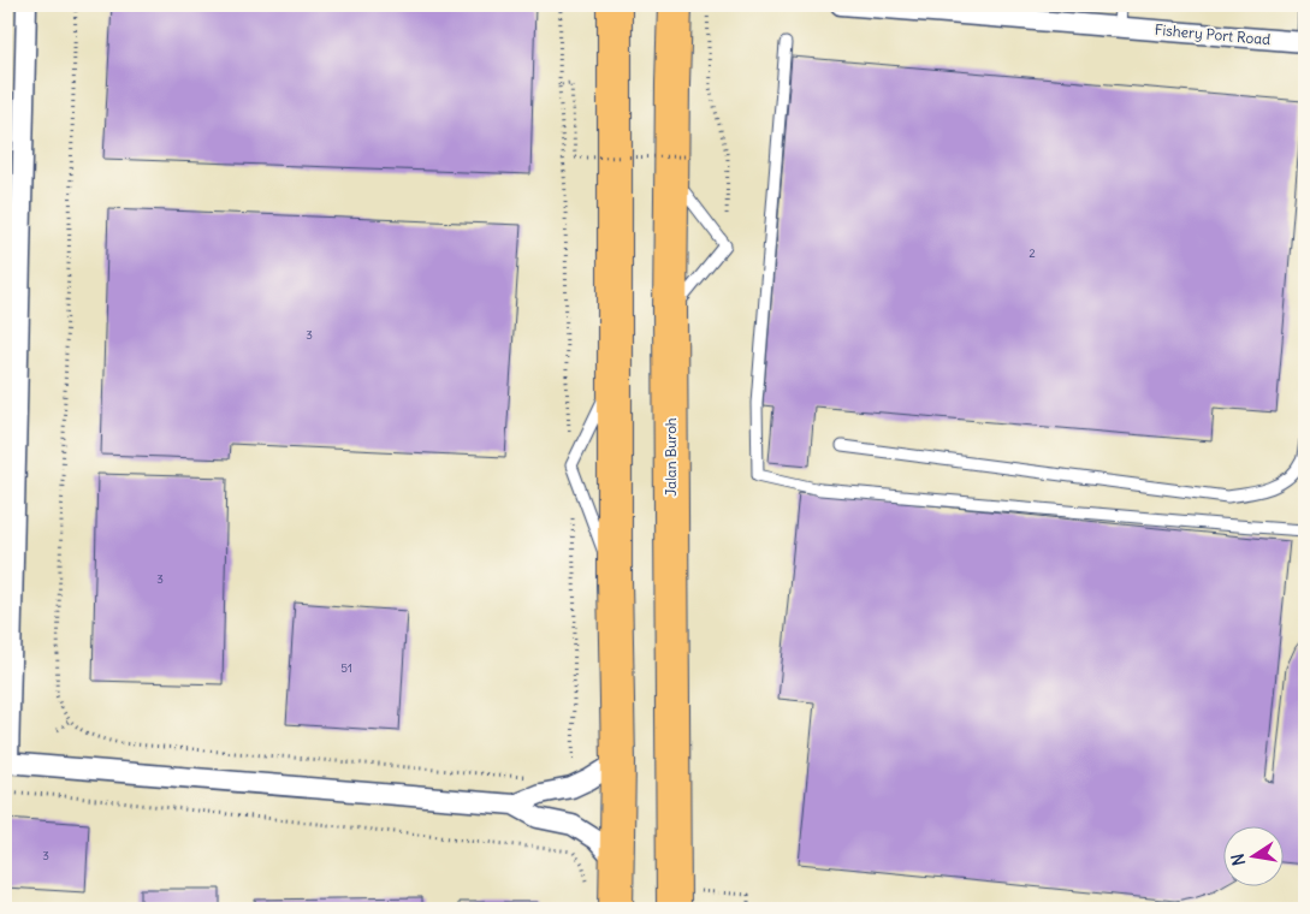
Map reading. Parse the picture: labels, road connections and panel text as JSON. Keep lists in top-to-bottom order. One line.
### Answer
{"streets":{"highway":["Jalan Buroh"],"street":["Fishery Port Road"]},"house_numbers":["2","3","3","51","3"],"north":"left"}
